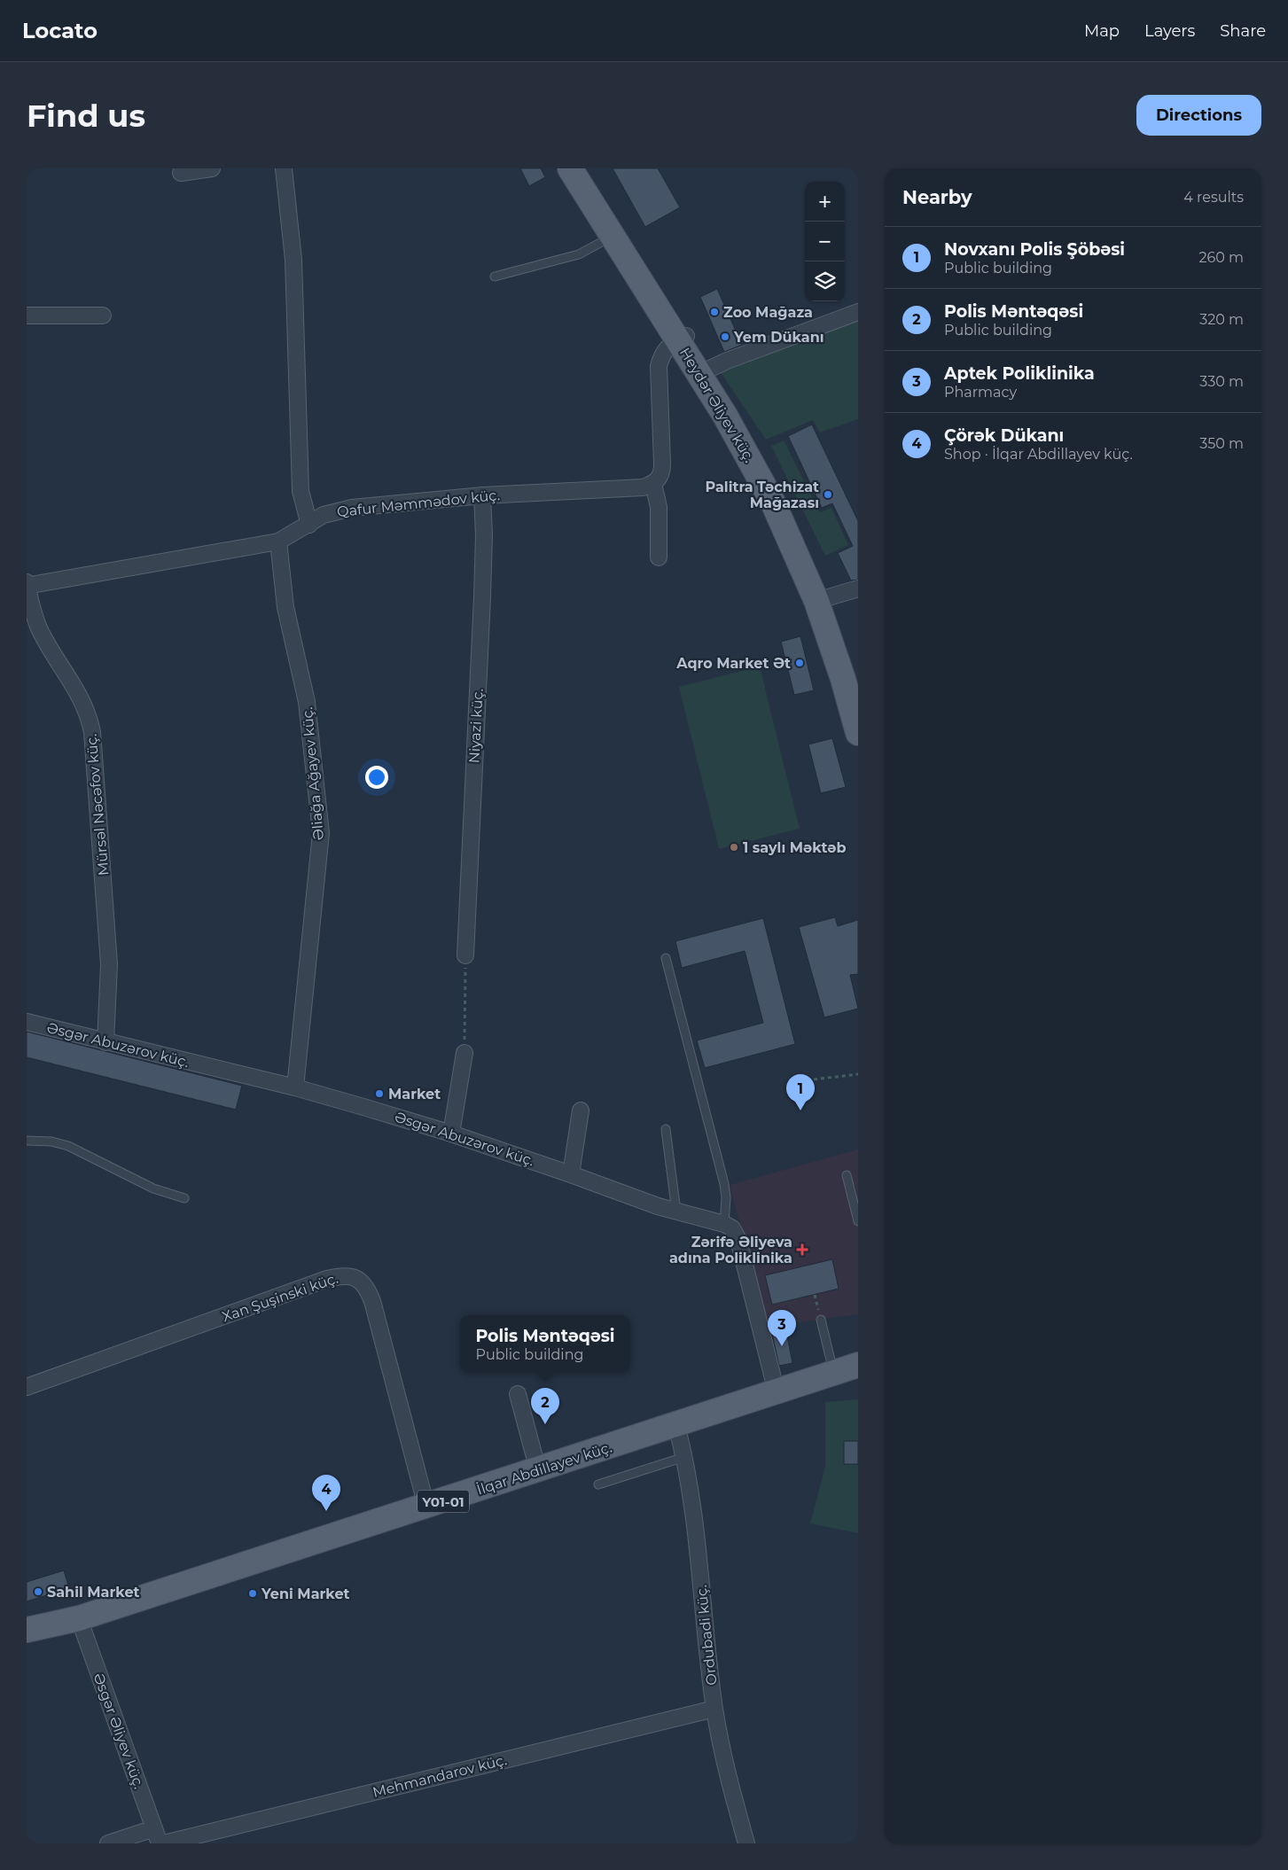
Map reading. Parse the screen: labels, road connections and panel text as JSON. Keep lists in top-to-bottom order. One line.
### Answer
{"streets":{"main road":["Heydər Əliyev küç.","İlqar Abdillayev küç.","Y01-01"],"street":["Qafur Məmmədov küç.","Niyazi küç.","Əliağa Ağayev küç.","Mürsəl Nəcəfov küç.","Əsgər Abuzərov küç.","Xan Şuşinski küç.","Ordubadi küç.","Əsgər Əliyev küç.","Mehmandarov küç."]},"crossings":[["Qafur Məmmədov küç.","Niyazi küç."],["Qafur Məmmədov küç.","Əliağa Ağayev küç."],["Qafur Məmmədov küç.","Mürsəl Nəcəfov küç."],["Əliağa Ağayev küç.","Əsgər Abuzərov küç."],["Mürsəl Nəcəfov küç.","Əsgər Abuzərov küç."],["Xan Şuşinski küç.","İlqar Abdillayev küç."],["İlqar Abdillayev küç.","Ordubadi küç."],["İlqar Abdillayev küç.","Əsgər Əliyev küç."],["Ordubadi küç.","Mehmandarov küç."]],"places":{"other":["Zoo Mağaza","Yem Dükanı","Palitra Təchizat Mağazası","Aqro Market Ət","1 saylı Məktəb","Market","Sahil Market","Yeni Market"],"health":["Zərifə Əliyeva adına Poliklinika"]},"page":{"header":"Locato","nav":["Map","Layers","Share"],"buttons":"Directions","title":"Find us","heading":["Nearby","4 results"],"map_buttons":["+","−"],"list":[{"mark":"1","name":"Novxanı Polis Şöbəsi","note":"Public building","value":"260 m"},{"mark":"2","name":"Polis Məntəqəsi","note":"Public building","value":"320 m"},{"mark":"3","name":"Aptek Poliklinika","note":"Pharmacy","value":"330 m"},{"mark":"4","name":"Çörək Dükanı","note":"Shop · İlqar Abdillayev küç.","value":"350 m"}],"pins":["1","3","2","4"],"popup":["Polis Məntəqəsi","Public building"]}}
